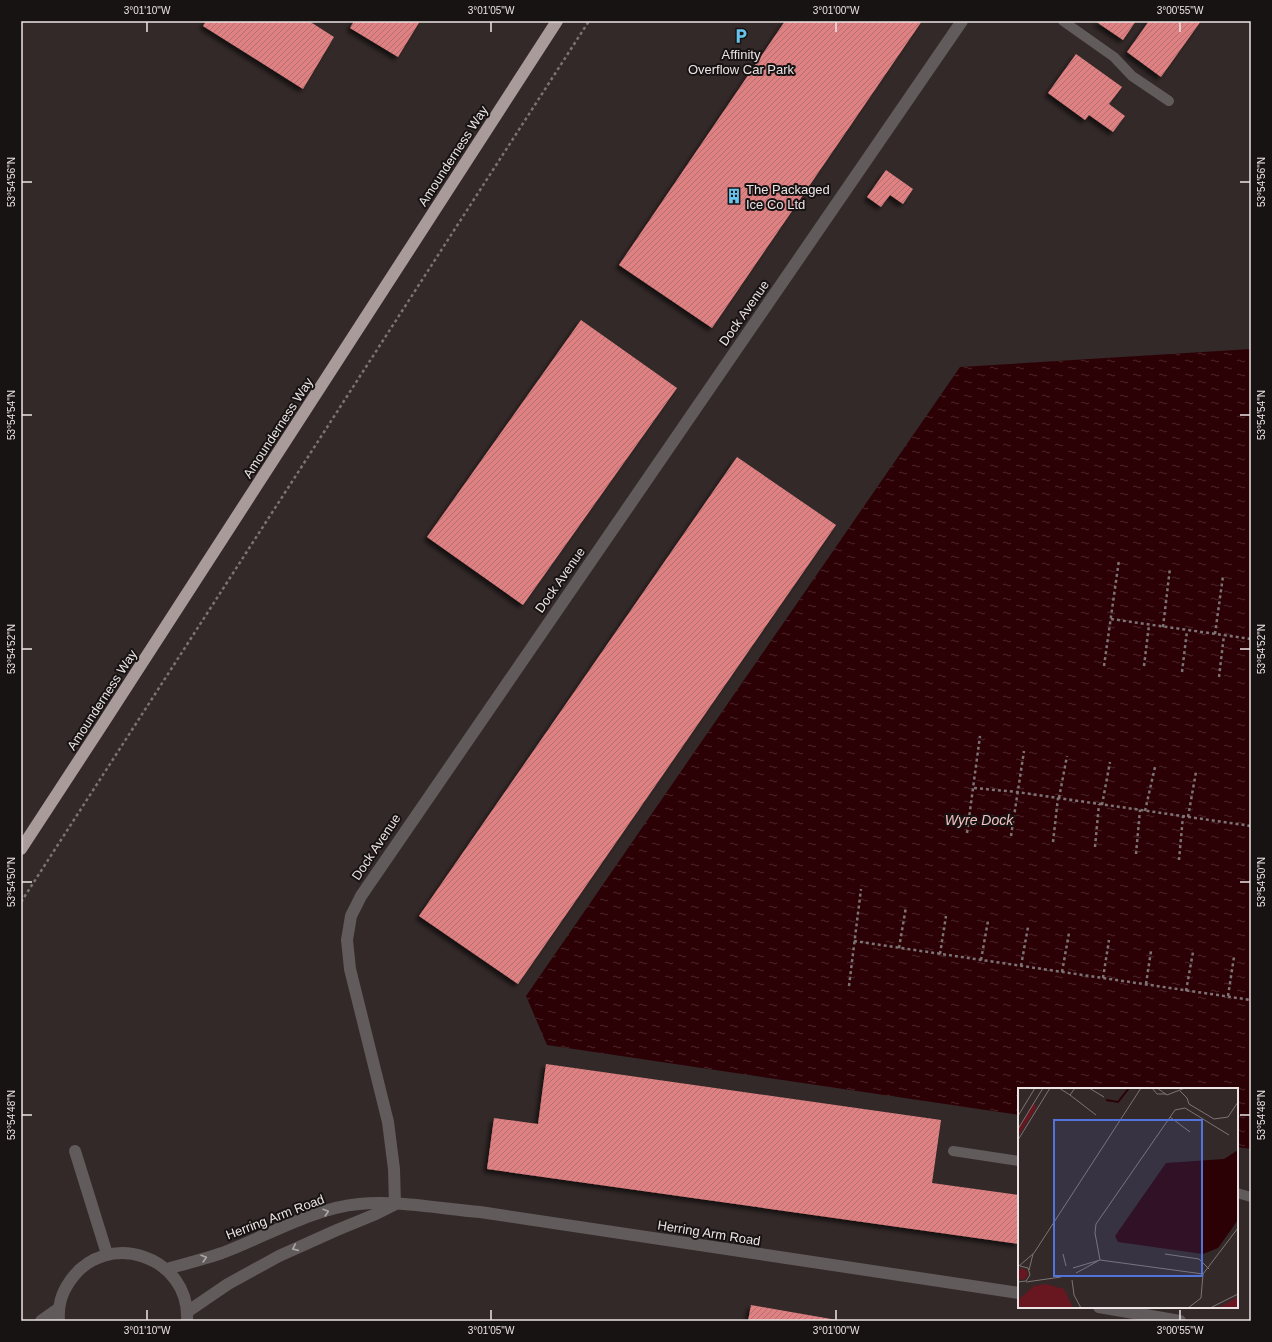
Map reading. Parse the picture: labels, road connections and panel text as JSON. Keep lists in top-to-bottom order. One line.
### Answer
{"streets":{"highway":["Amounderness Way"],"street":["Dock Avenue","Herring Arm Road"]},"crossings":[["Dock Avenue","Herring Arm Road"]],"water":["Wyre Dock"],"places":{"parking":["Affinity Overflow Car Park"],"building":["The Packaged Ice Co Ltd"]},"coordinates":["3°01'10\"W","3°01'05\"W","3°01'00\"W","3°00'55\"W","53°54'56\"N","53°54'54\"N","53°54'52\"N","53°54'50\"N","53°54'48\"N"]}
